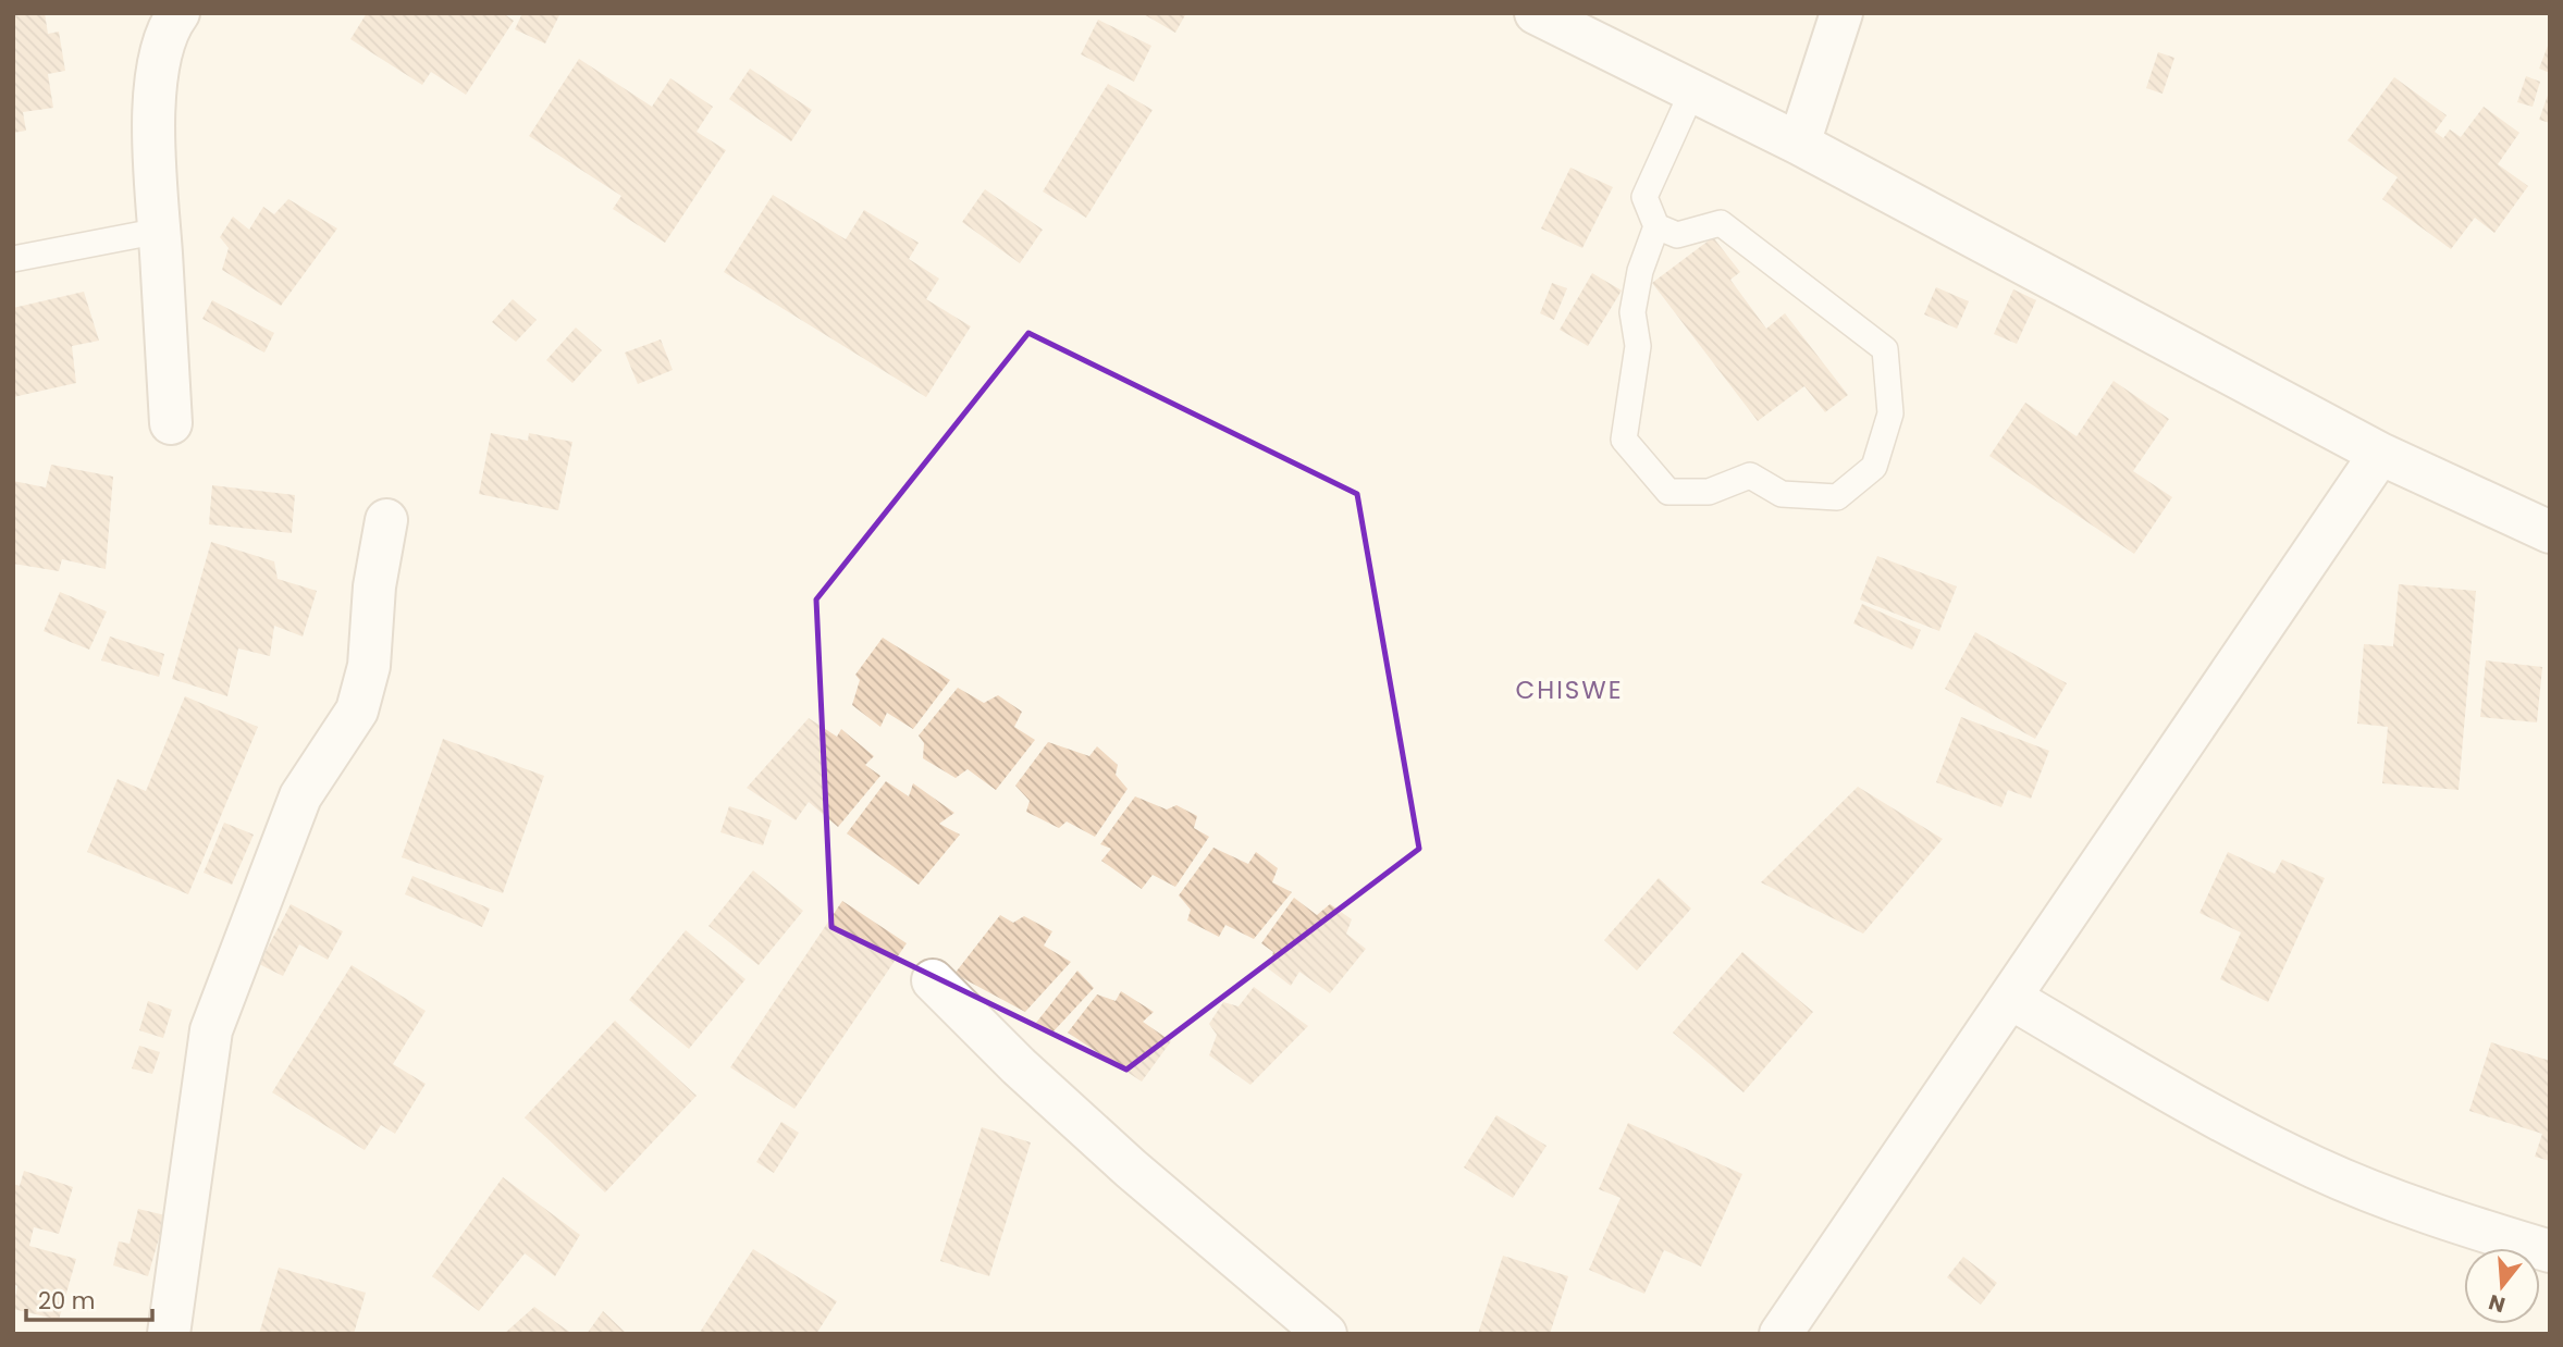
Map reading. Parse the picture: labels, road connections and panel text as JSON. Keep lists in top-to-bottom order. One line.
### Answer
{"districts":["CHISWE"],"scale_bar":"20 m","north":"bottom"}
